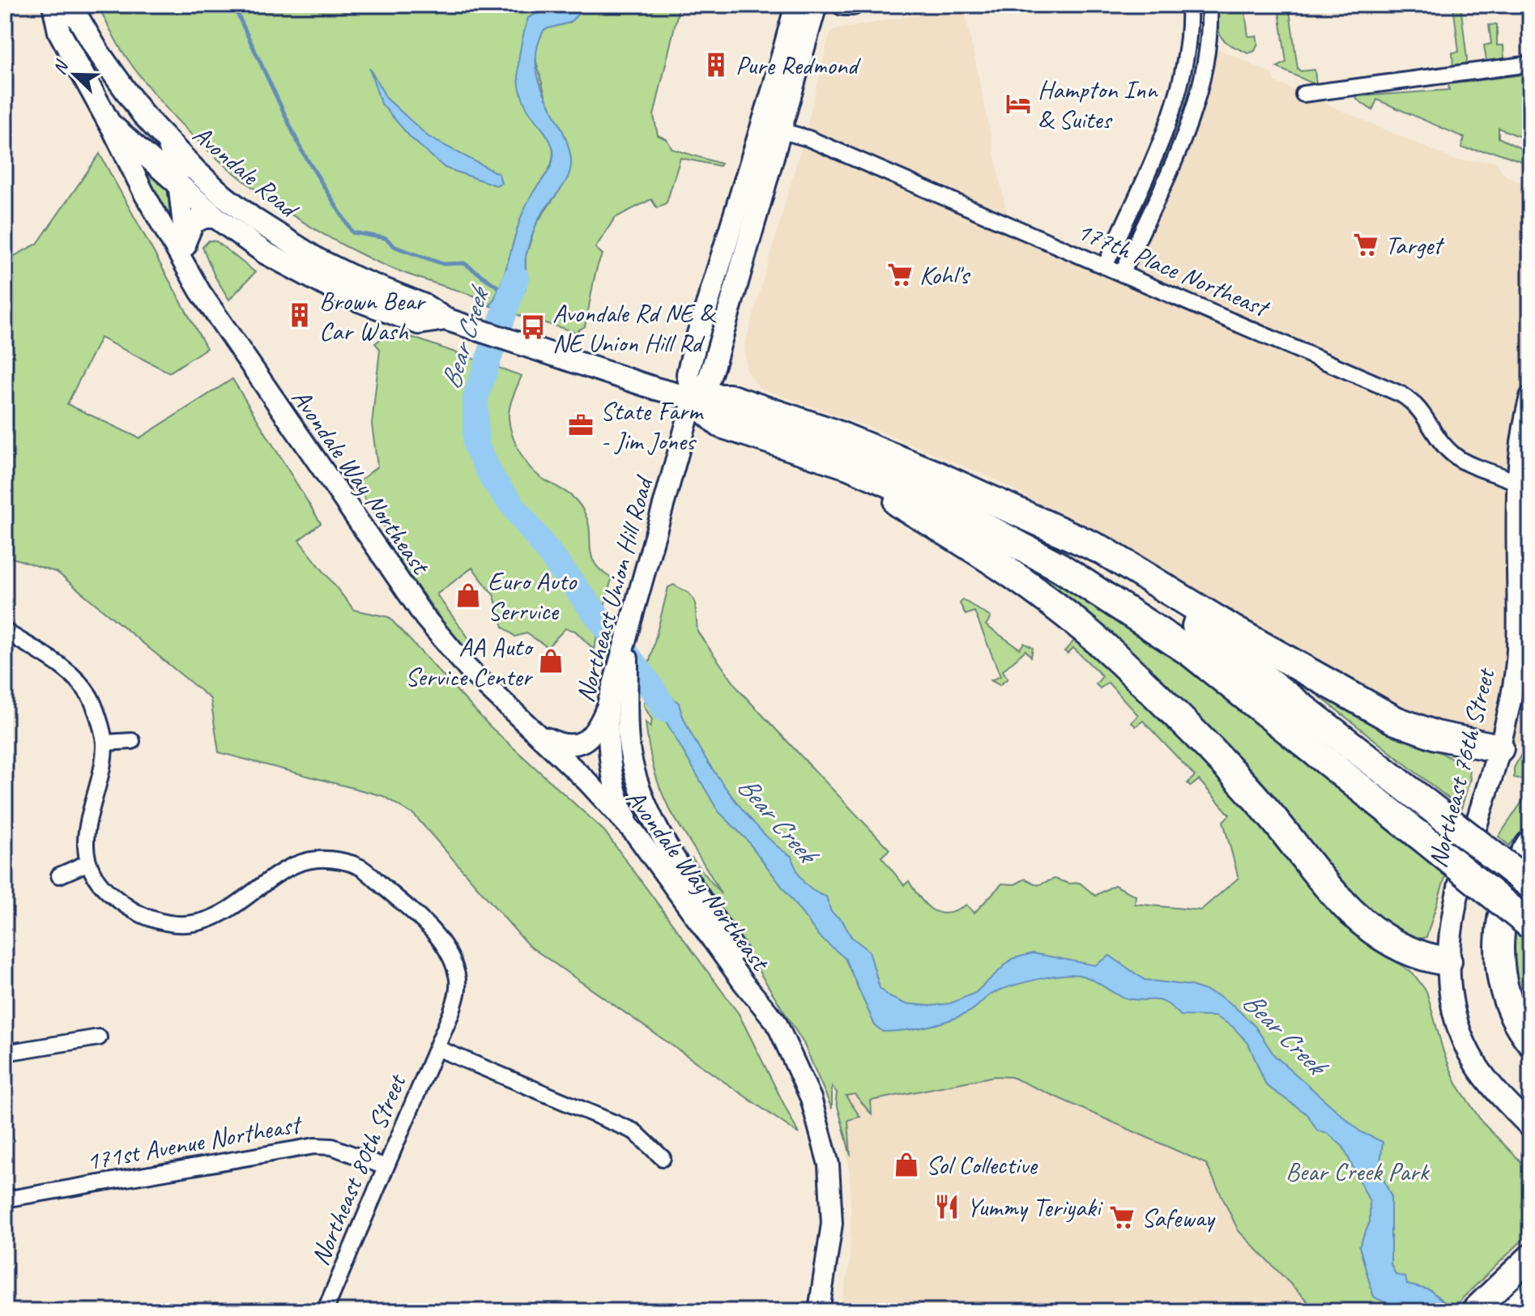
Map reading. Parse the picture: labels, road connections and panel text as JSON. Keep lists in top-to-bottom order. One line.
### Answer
{"streets":{"main road":["Avondale Road","Northeast Union Hill Road","Northeast 76th Street"],"street":["177th Place Northeast","Avondale Way Northeast","171st Avenue Northeast","Northeast 80th Street"]},"crossings":[["Avondale Road","Avondale Way Northeast"],["Avondale Road","Northeast Union Hill Road"],["177th Place Northeast","Northeast Union Hill Road"],["177th Place Northeast","Northeast 76th Street"],["Avondale Way Northeast","Northeast Union Hill Road"],["171st Avenue Northeast","Northeast 80th Street"]],"water":["Bear Creek"],"parks":["Bear Creek Park"],"places":{"building":["Pure Redmond","Brown Bear Car Wash"],"hotel":["Hampton Inn & Suites"],"supermarket":["Target","Kohl's","Safeway"],"bus stop":["Avondale Rd NE & NE Union Hill Rd"],"office":["State Farm - Jim Jones"],"shop":["Euro Auto Serrvice","AA Auto Service Center","Sol Collective"],"restaurant":["Yummy Teriyaki"]},"north":"top left"}
